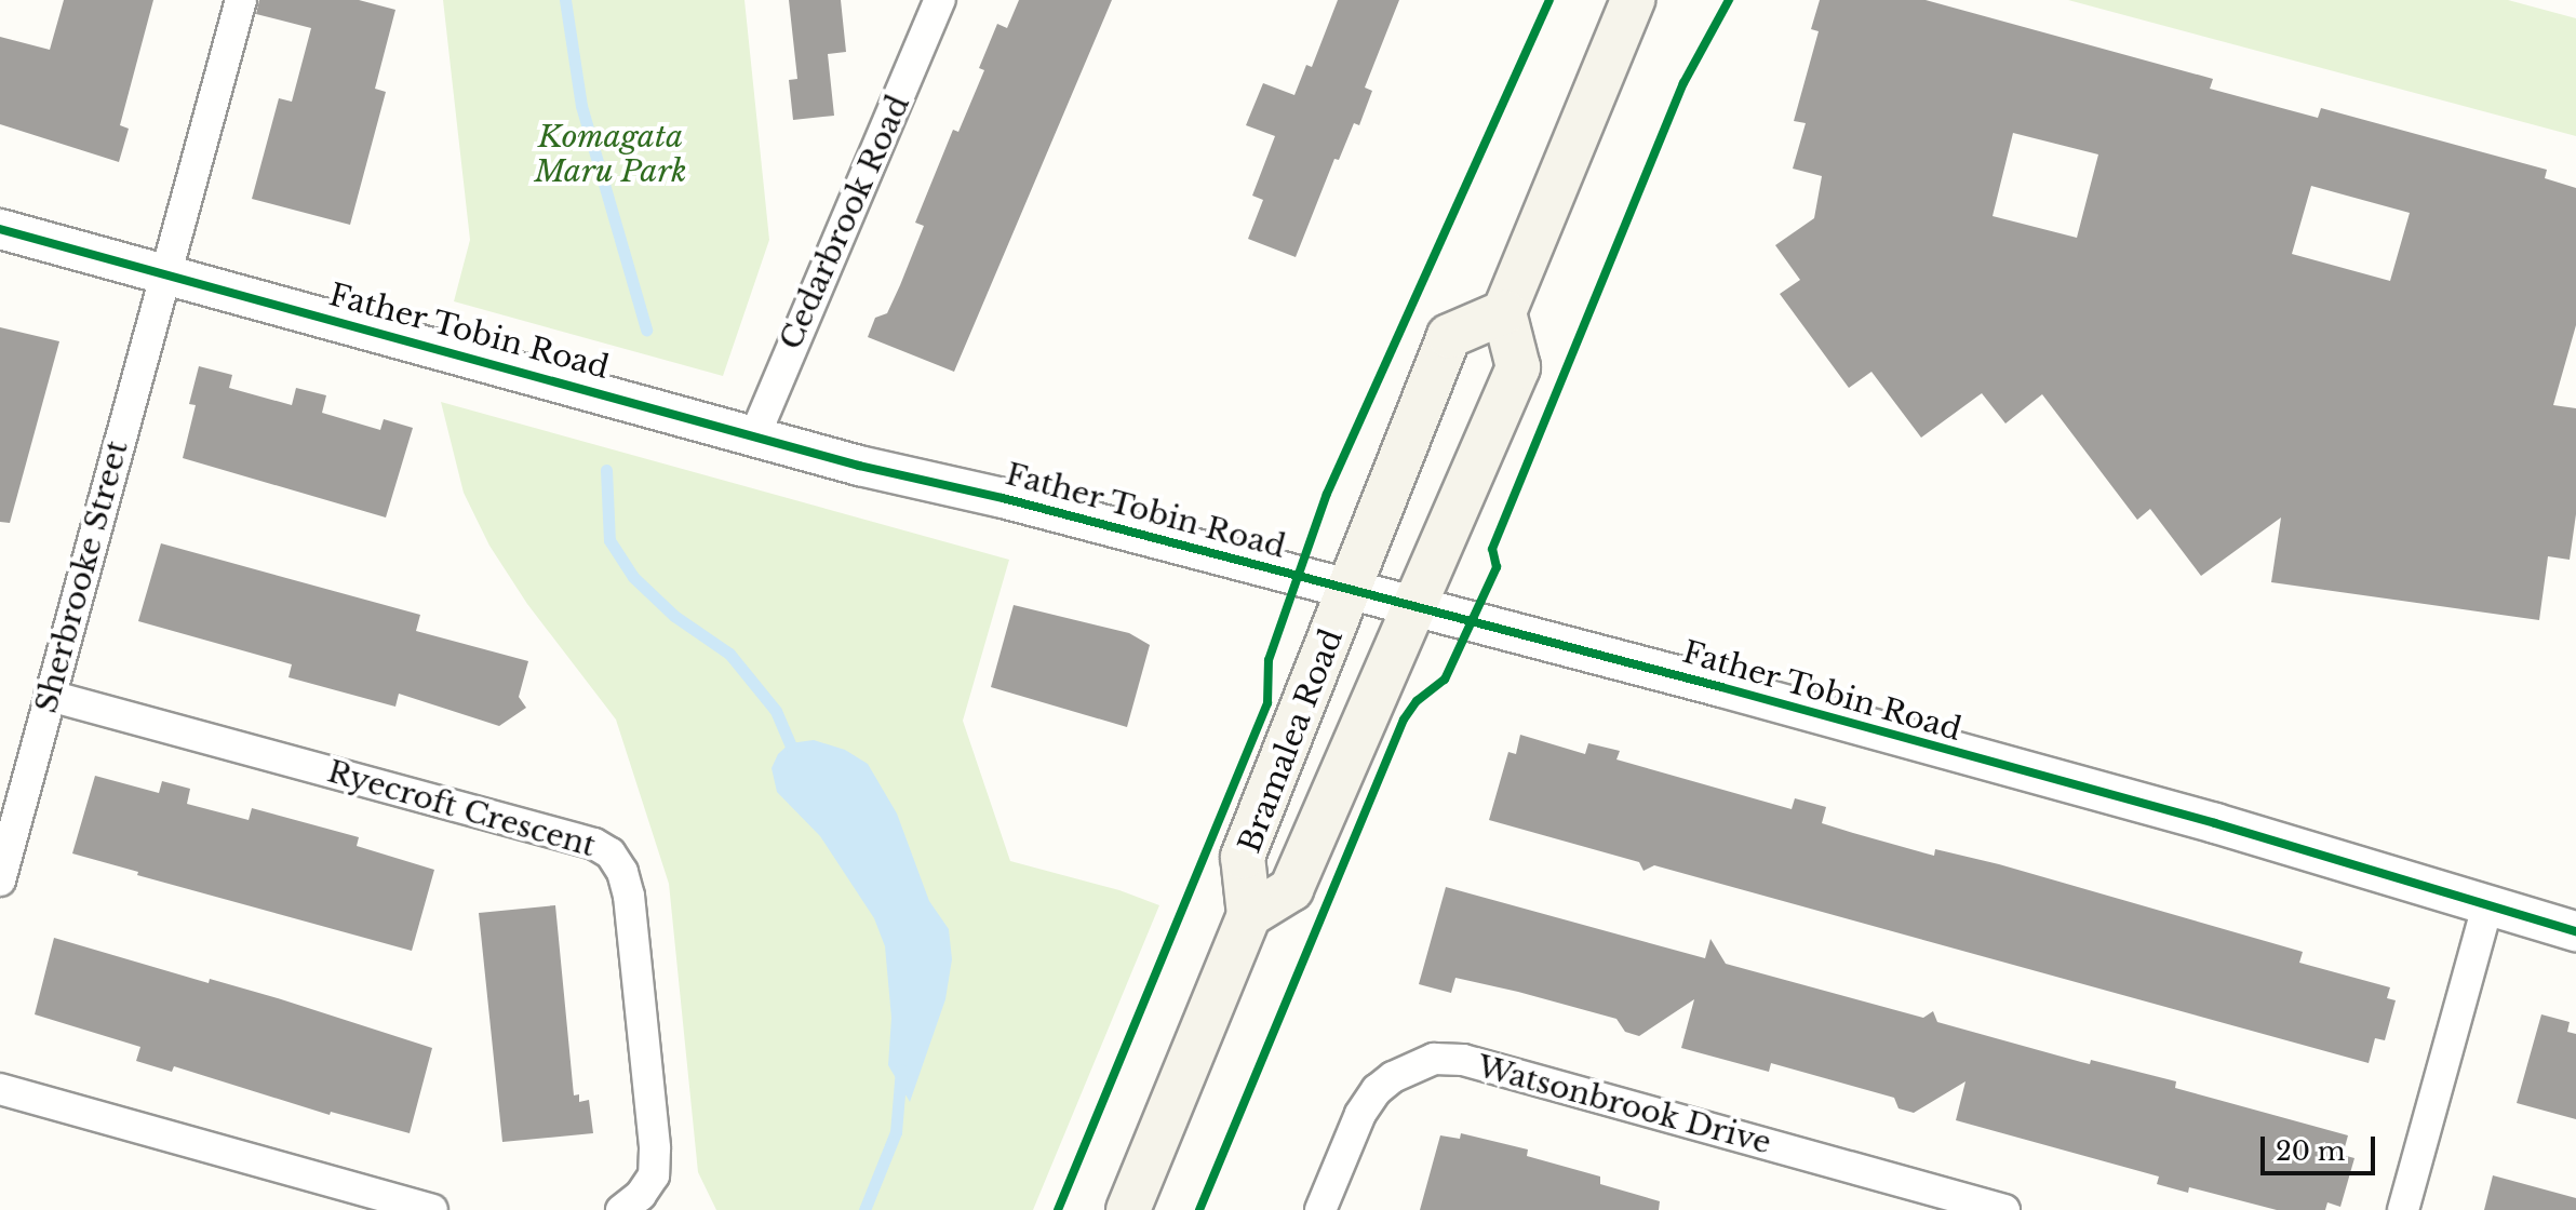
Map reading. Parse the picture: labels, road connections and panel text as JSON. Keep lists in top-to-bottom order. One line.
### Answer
{"streets":{"main road":["Bramalea Road"],"street":["Cedarbrook Road","Father Tobin Road","Sherbrooke Street","Ryecroft Crescent","Watsonbrook Drive"]},"crossings":[["Cedarbrook Road","Father Tobin Road"],["Father Tobin Road","Sherbrooke Street"],["Father Tobin Road","Bramalea Road"],["Sherbrooke Street","Ryecroft Crescent"]],"parks":["Komagata Maru Park"],"scale_bar":"20 m"}
